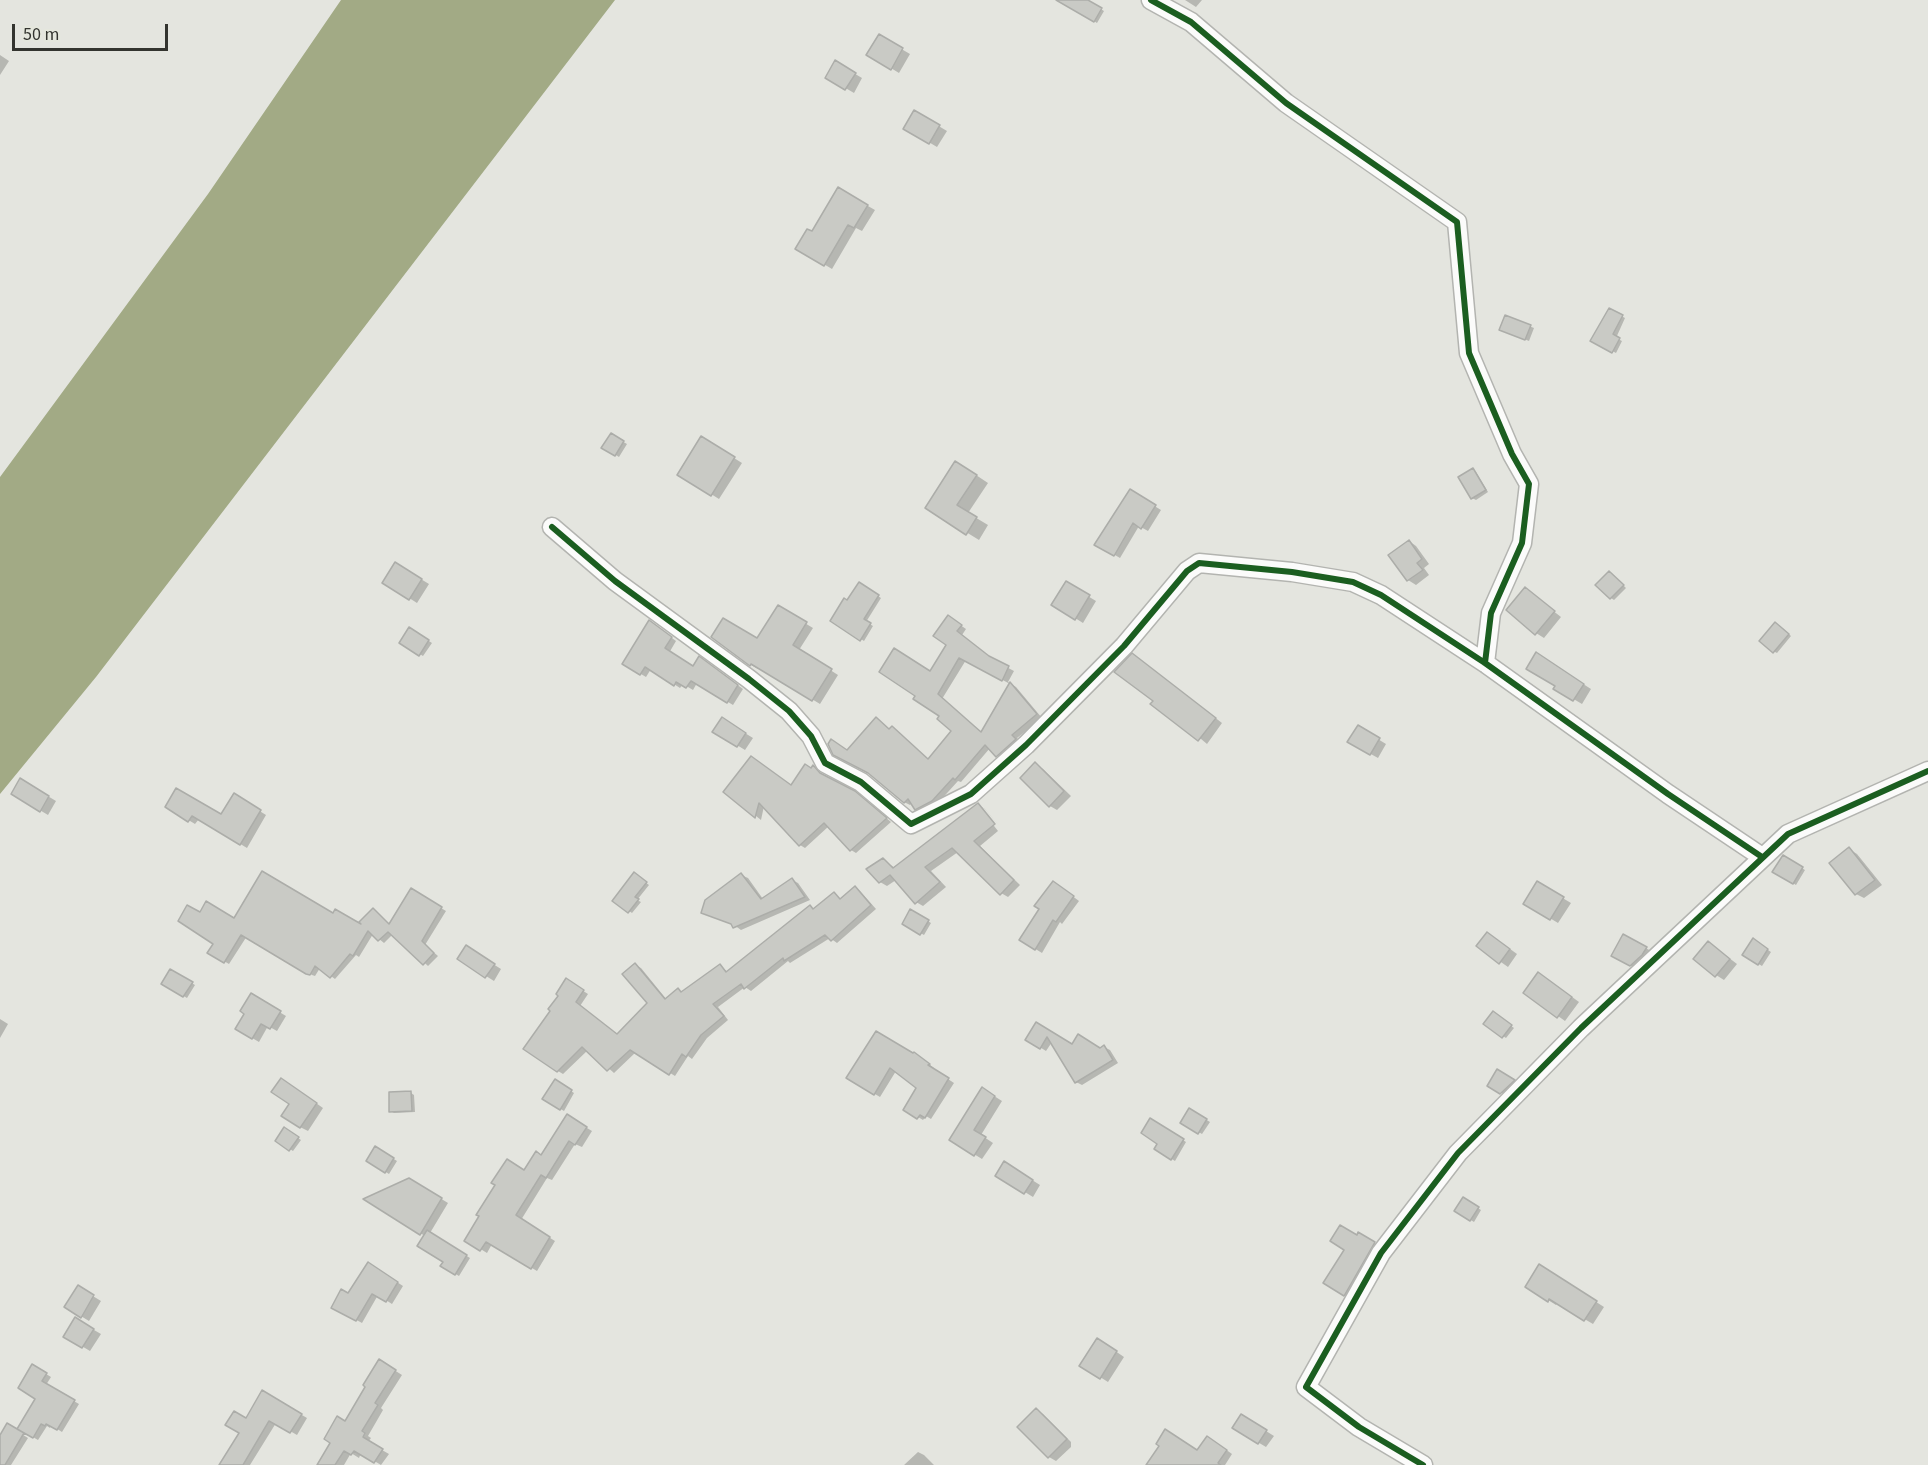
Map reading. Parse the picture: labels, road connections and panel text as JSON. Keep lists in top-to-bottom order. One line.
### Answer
{"scale_bar":"50 m"}
